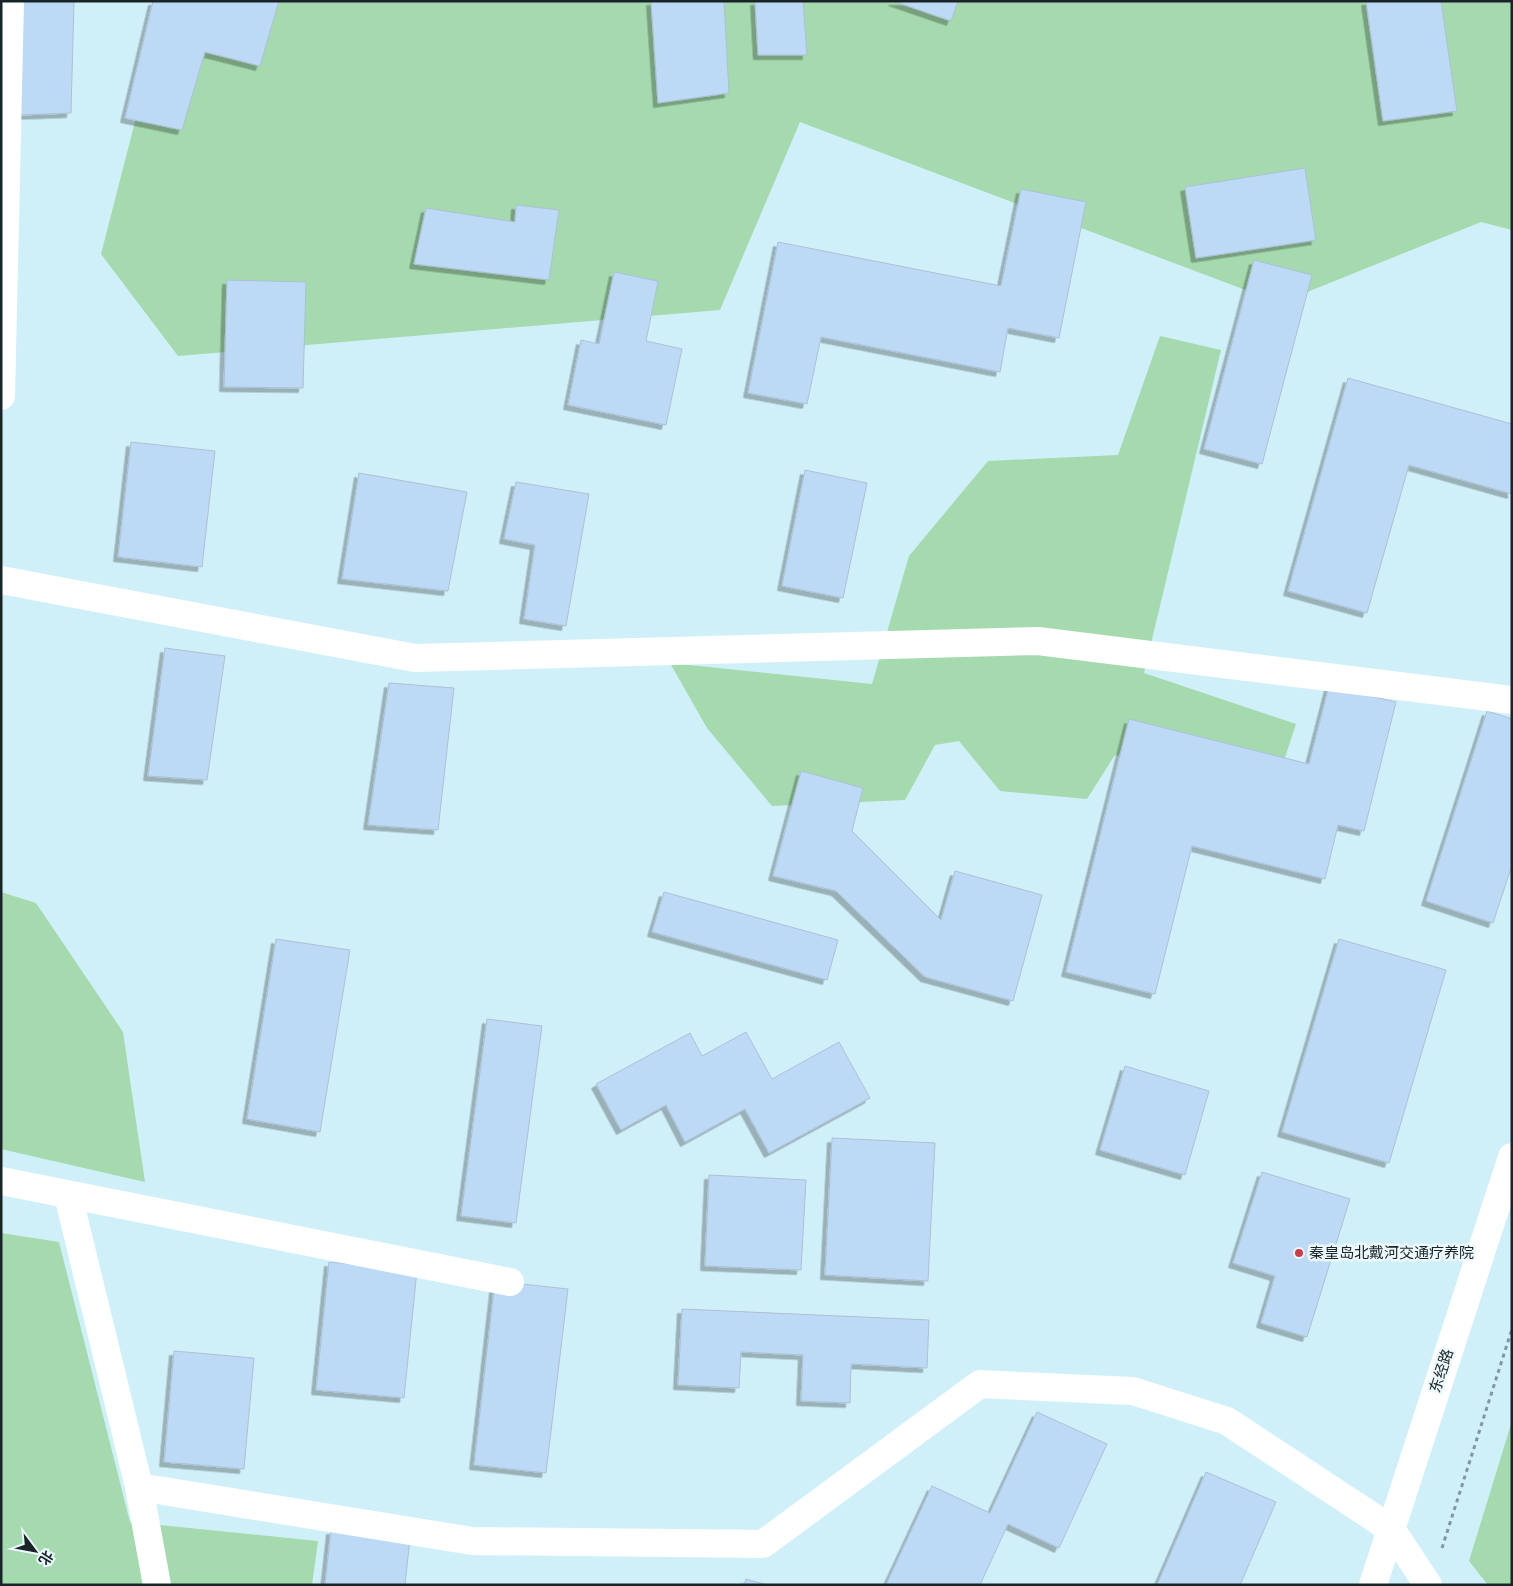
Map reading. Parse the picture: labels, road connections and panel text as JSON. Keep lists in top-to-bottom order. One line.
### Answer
{"streets":{"street":["东经路"]},"places":["秦皇岛北戴河交通疗养院"],"north":"bottom right"}
